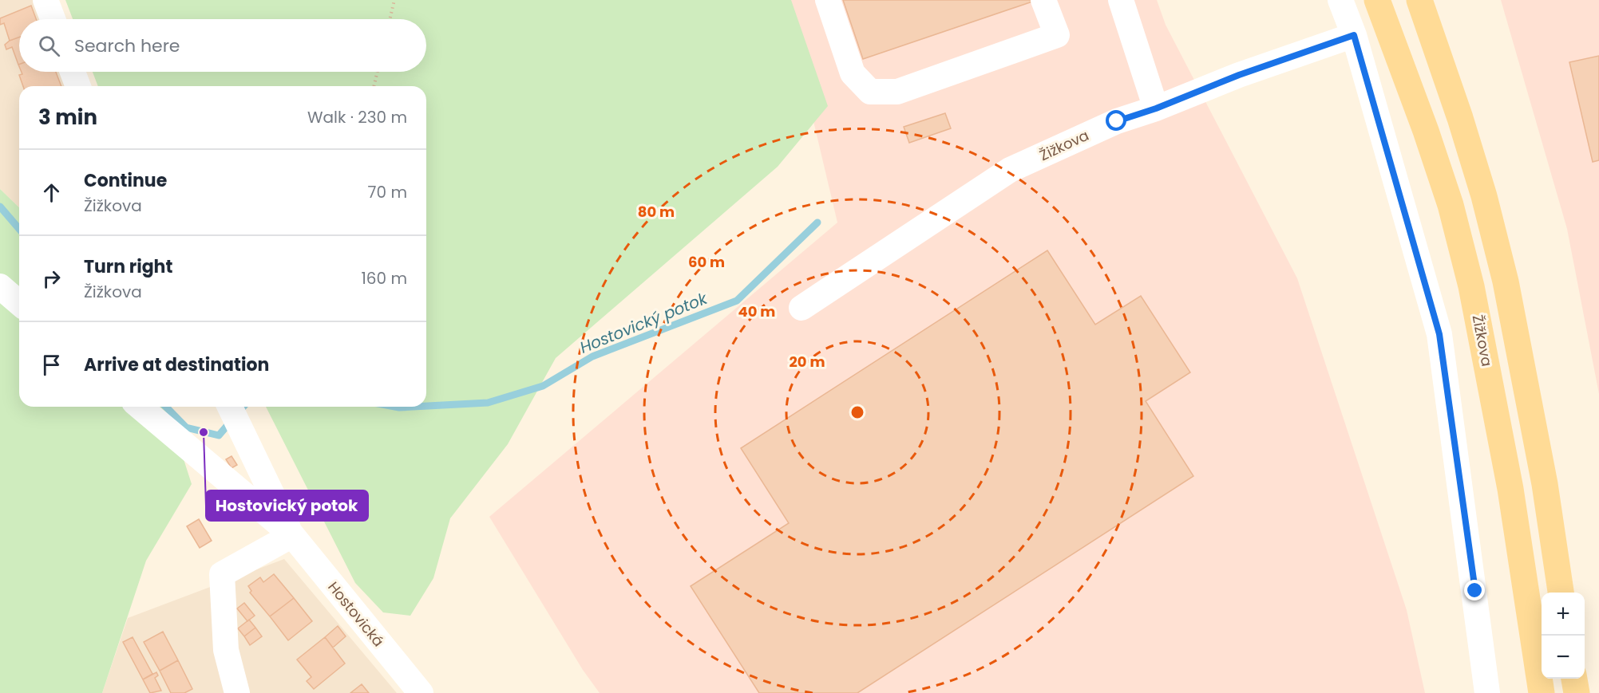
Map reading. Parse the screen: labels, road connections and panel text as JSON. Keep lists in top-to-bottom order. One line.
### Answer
{"streets":{"main road":["Žižkova"],"street":["Hostovická"]},"water":["Hostovický potok"],"places":["Hostovický potok"],"page":{"search":"Search here","heading":["3 min","Walk · 230 m"],"list":[["Continue","Žižkova","70 m"],["Turn right","Žižkova","160 m"],"Arrive at destination"],"map_buttons":["+","−"]},"rings":["80 m","60 m","40 m","20 m"]}
